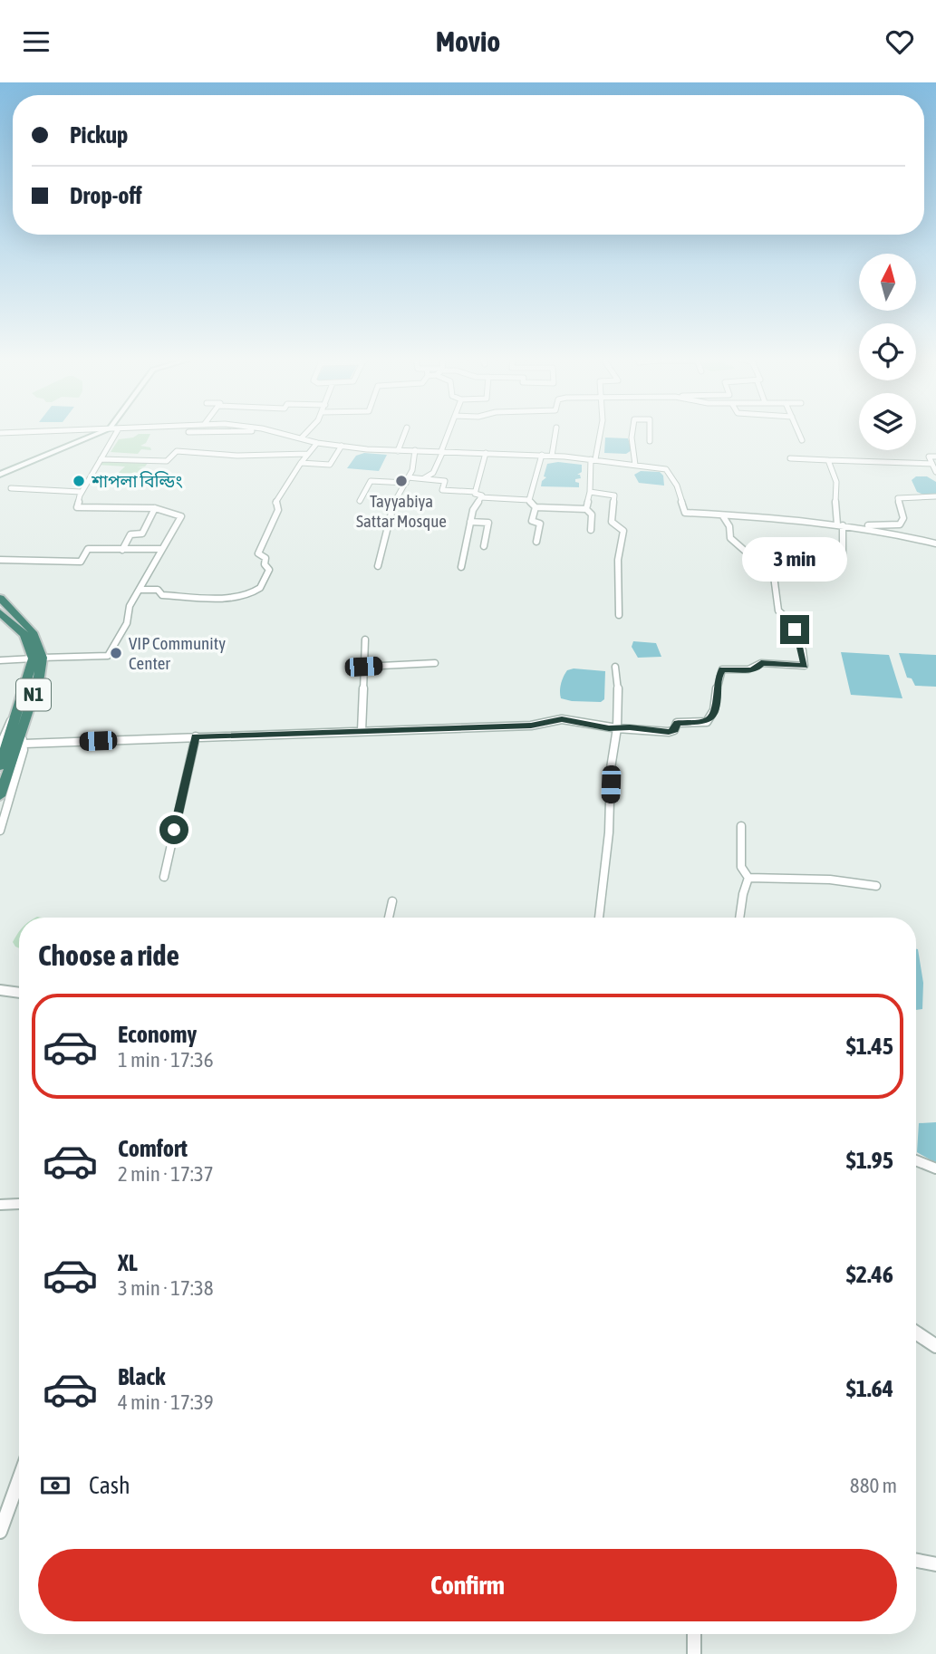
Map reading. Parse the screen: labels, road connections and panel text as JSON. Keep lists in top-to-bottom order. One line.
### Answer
{"streets":{"highway":["N1"]},"places":["শাপলা বিল্ডিং","Tayyabiya Sattar Mosque","VIP Community Center"],"north":"top","page":{"header":"Movio","banner":["Pickup","Drop-off"],"bubble":"3 min","heading":"Choose a ride","list":[{"name":"Economy","note":"1 min · 17:36","value":"$1.45"},{"name":"Comfort","note":"2 min · 17:37","value":"$1.95"},{"name":"XL","note":"3 min · 17:38","value":"$2.46"},{"name":"Black","note":"4 min · 17:39","value":"$1.64"}],"pay":["Cash","880 m"],"buttons":"Confirm"}}
